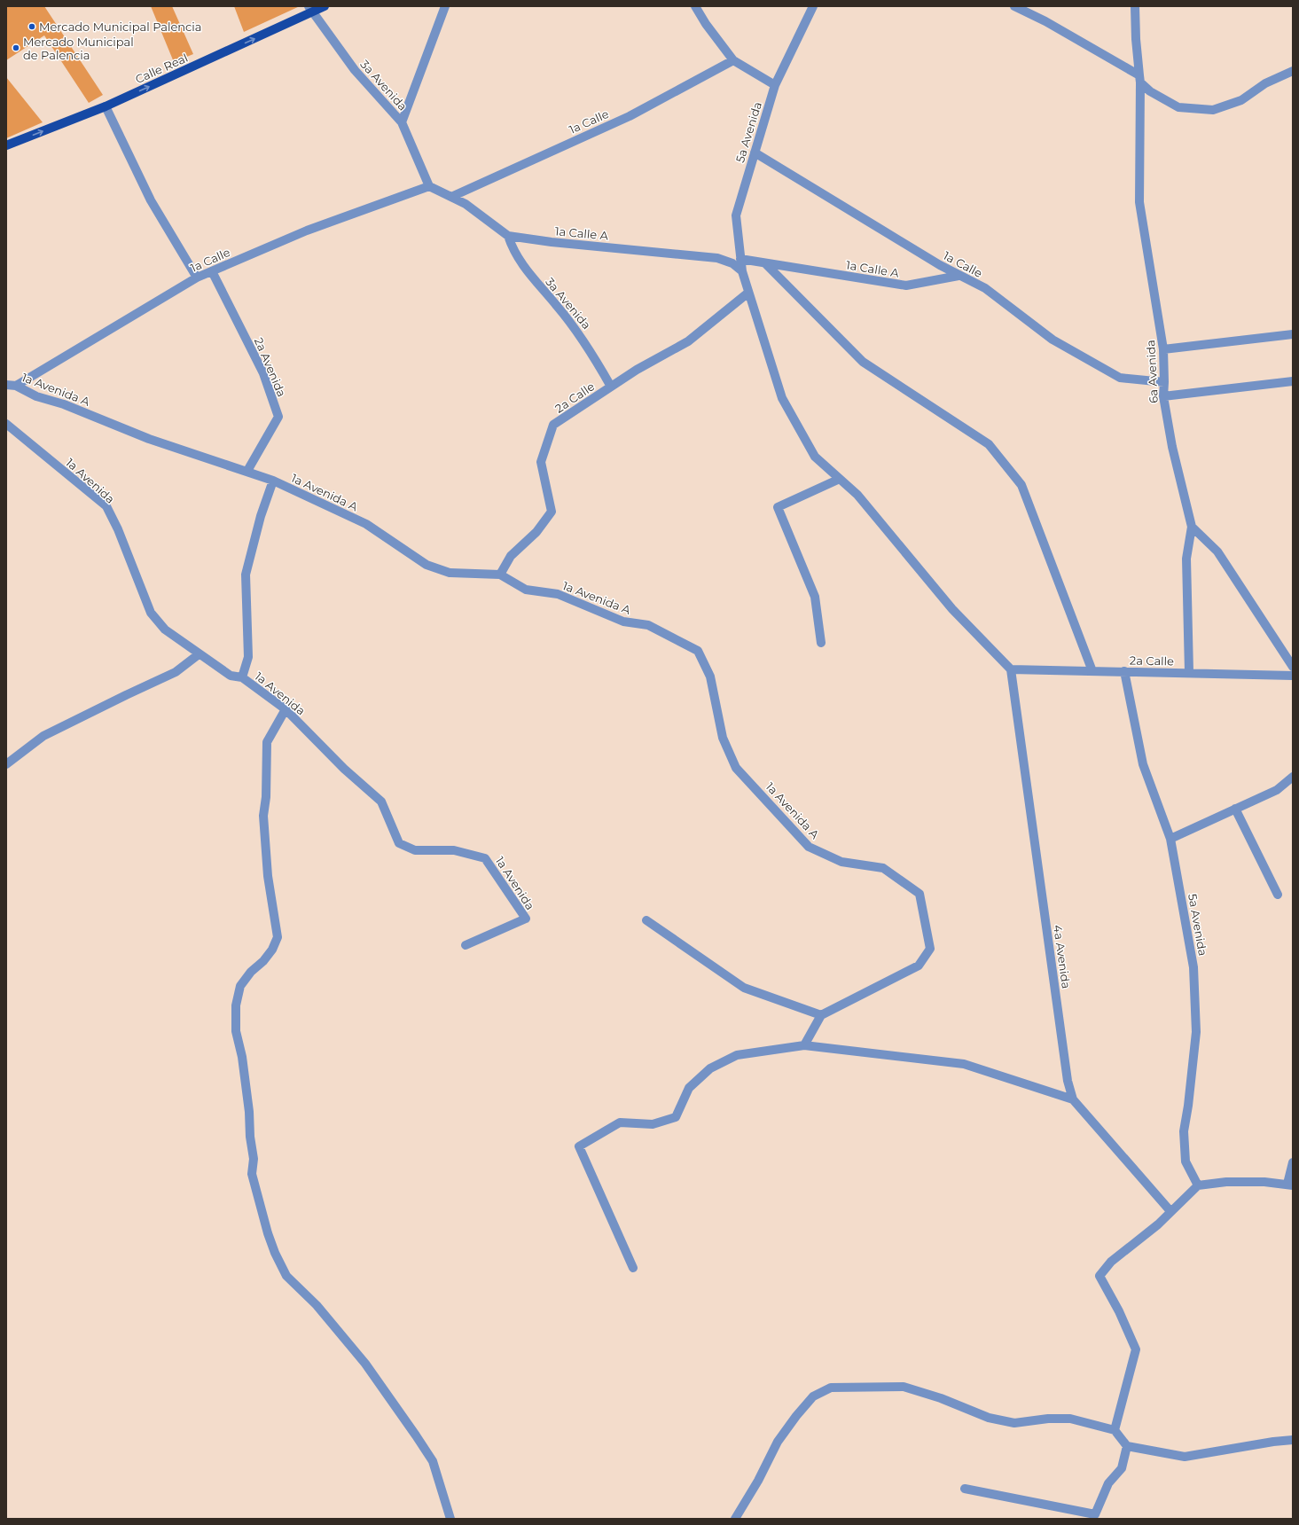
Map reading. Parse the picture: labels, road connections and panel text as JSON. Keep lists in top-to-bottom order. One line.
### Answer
{"streets":{"main road":["Calle Real"],"street":["3a Avenida","1a Calle","5a Avenida","1a Calle A","2a Avenida","6a Avenida","1a Avenida A","2a Calle","1a Avenida","4a Avenida"]},"crossings":[["Calle Real","3a Avenida"],["3a Avenida","1a Calle"],["3a Avenida","1a Calle A"],["3a Avenida","2a Calle"],["1a Calle","5a Avenida"],["1a Calle","1a Calle A"],["1a Calle","2a Avenida"],["1a Calle","6a Avenida"],["1a Calle","1a Avenida A"],["5a Avenida","1a Calle A"],["5a Avenida","2a Calle"],["5a Avenida","4a Avenida"],["2a Avenida","1a Avenida A"],["1a Avenida A","2a Calle"],["2a Calle","4a Avenida"]],"one_way":["Calle Real"],"places":["Mercado Municipal Palencia","Mercado Municipal de Palencia"]}
